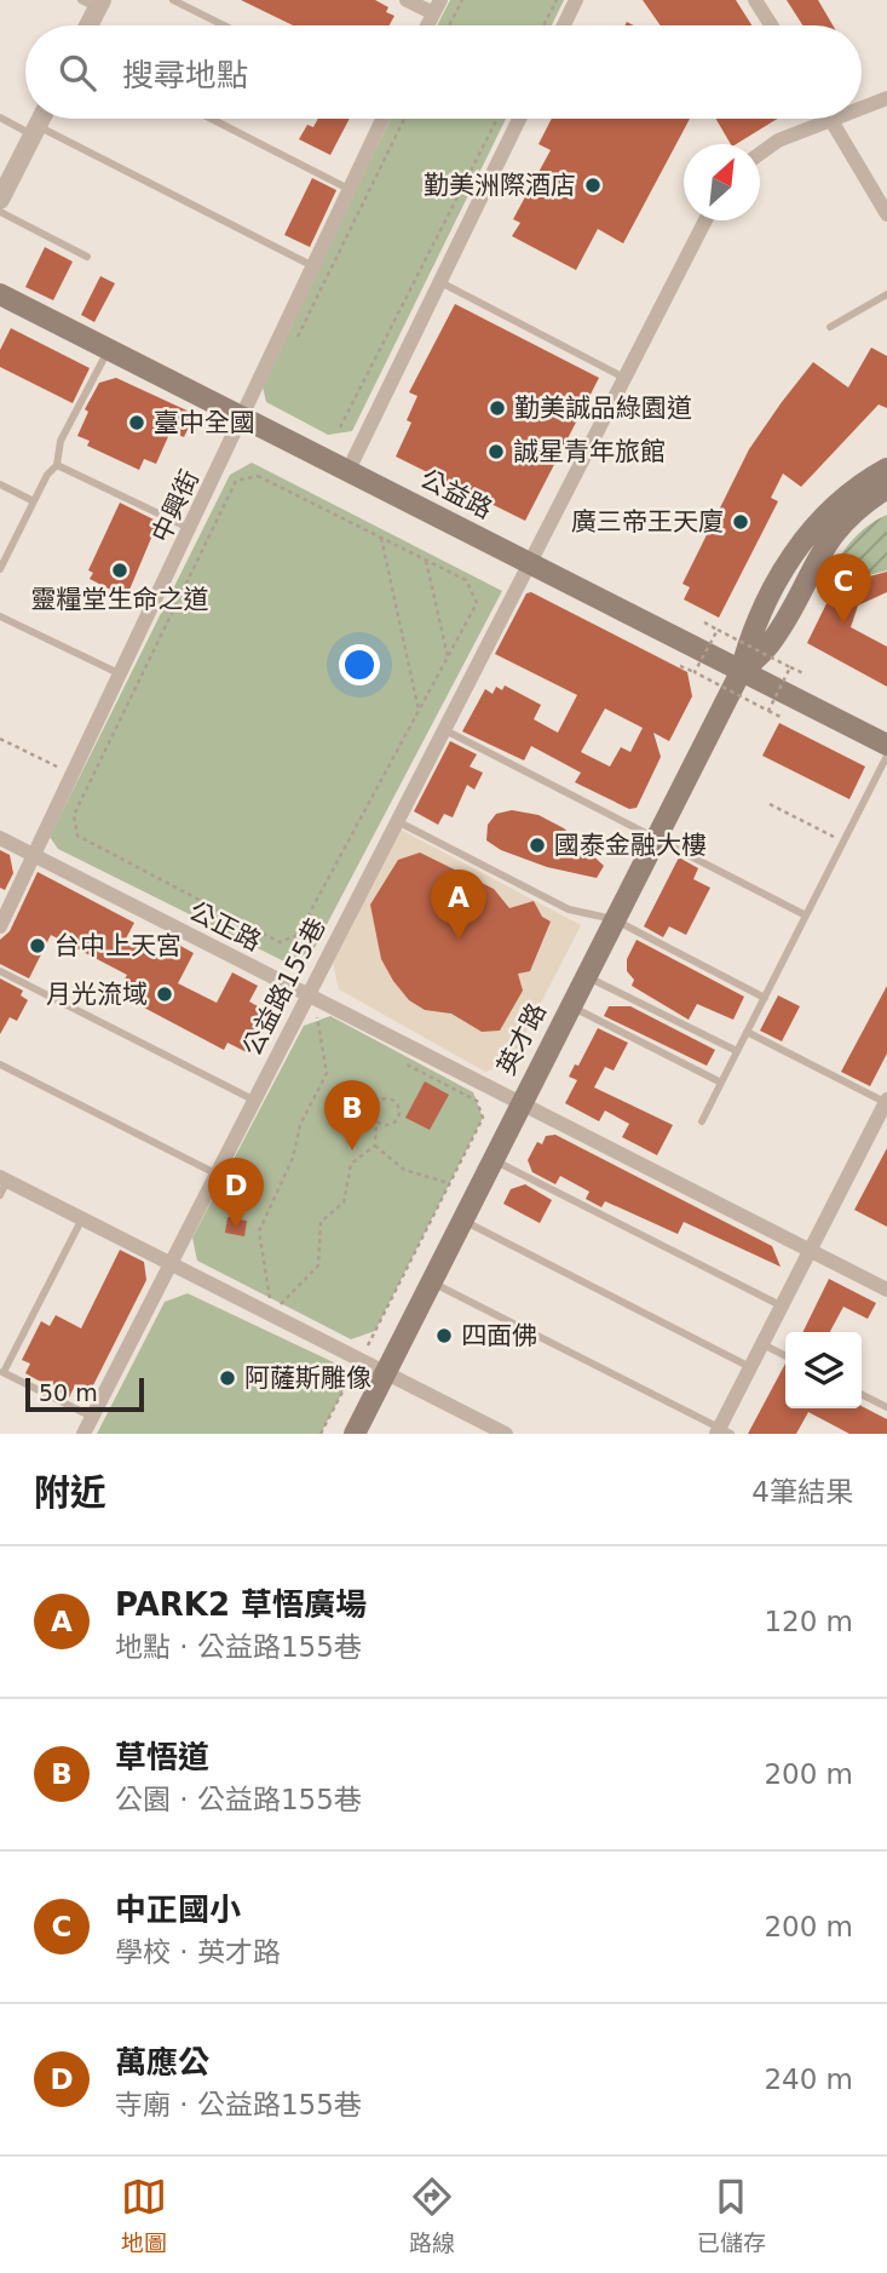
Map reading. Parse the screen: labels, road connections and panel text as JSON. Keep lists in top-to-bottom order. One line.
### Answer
{"streets":{"main road":["公益路","英才路"],"street":["中興街","公正路","公益路155巷"]},"crossings":[["公益路","中興街"],["公益路","公益路155巷"],["公益路","英才路"],["中興街","公正路"],["公正路","公益路155巷"],["公正路","英才路"]],"places":["勤美洲際酒店","勤美誠品綠園道","臺中全國","誠星青年旅館","廣三帝王天廈","靈糧堂生命之道","國泰金融大樓","台中上天宮","月光流域","四面佛","阿薩斯雕像"],"scale_bar":"50 m","north":"top right","page":{"search":"搜尋地點","pins":["C","A","B","D"],"scale":"50 m","heading":["附近","4筆結果"],"list":[{"mark":"A","name":"PARK2 草悟廣場","note":"地點 · 公益路155巷","value":"120 m"},{"mark":"B","name":"草悟道","note":"公園 · 公益路155巷","value":"200 m"},{"mark":"C","name":"中正國小","note":"學校 · 英才路","value":"200 m"},{"mark":"D","name":"萬應公","note":"寺廟 · 公益路155巷","value":"240 m"}],"nav":["地圖","路線","已儲存"]}}
